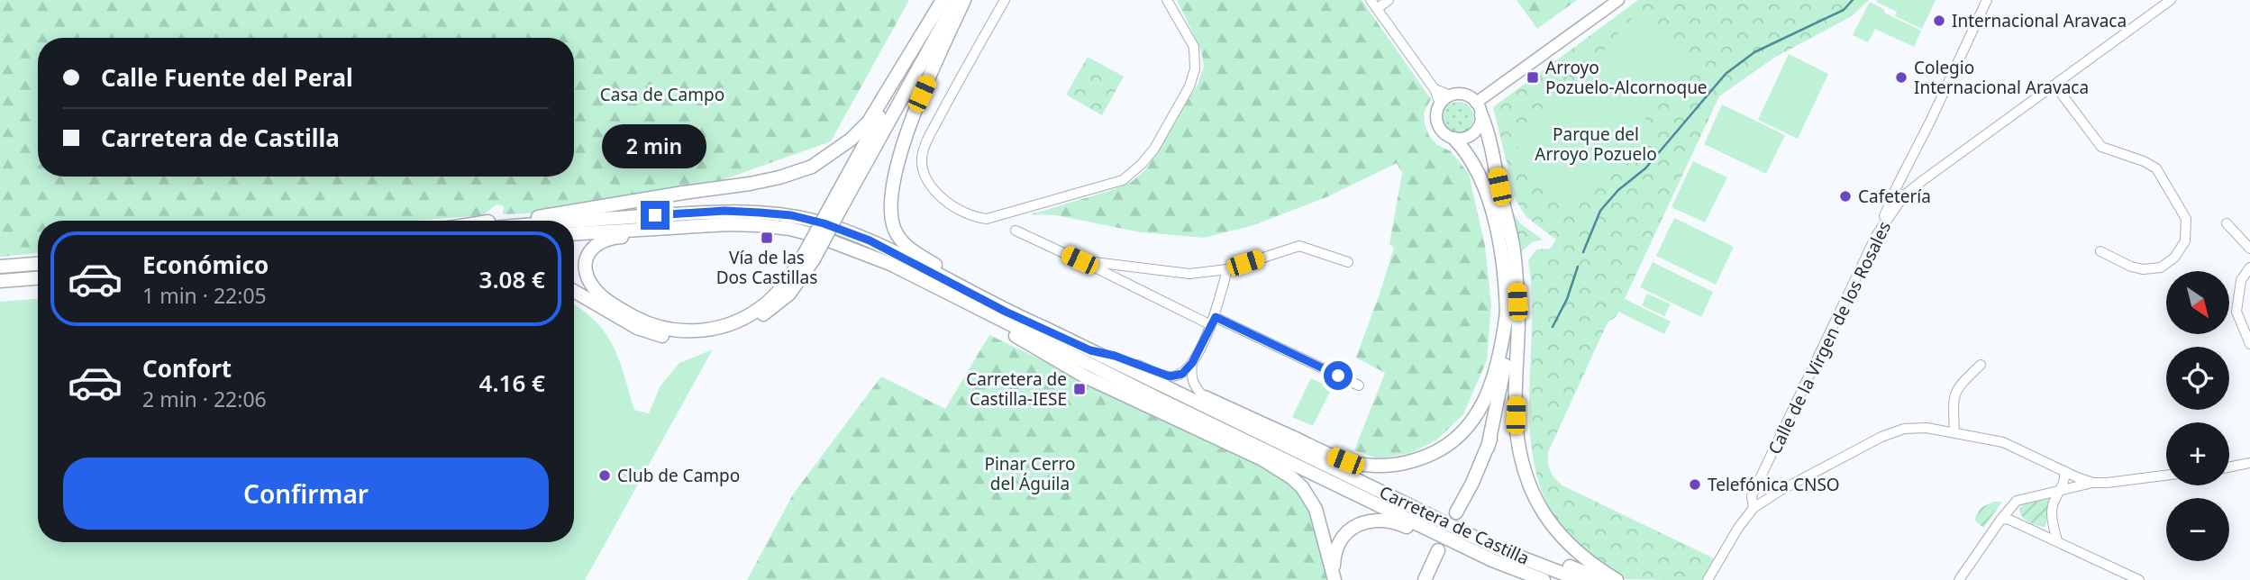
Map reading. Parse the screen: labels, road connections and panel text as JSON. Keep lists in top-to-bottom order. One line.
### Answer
{"streets":{"highway":["Carretera de Castilla"],"street":["Calle de la Virgen de los Rosales"]},"parks":["Casa de Campo","Parque del Arroyo Pozuelo","Pinar Cerro del Águila"],"places":{"other":["Internacional Aravaca","Colegio Internacional Aravaca","Cafetería","Club de Campo","Telefónica CNSO"],"transit":["Arroyo Pozuelo-Alcornoque","Vía de las Dos Castillas","Carretera de Castilla-IESE"]},"north":"bottom right","page":{"banner":["Calle Fuente del Peral","Carretera de Castilla"],"bubble":"2 min","list":[{"name":"Económico","note":"1 min · 22:05","value":"3.08 €"},{"name":"Confort","note":"2 min · 22:06","value":"4.16 €"}],"map_buttons":["+","−"],"buttons":"Confirmar"}}
